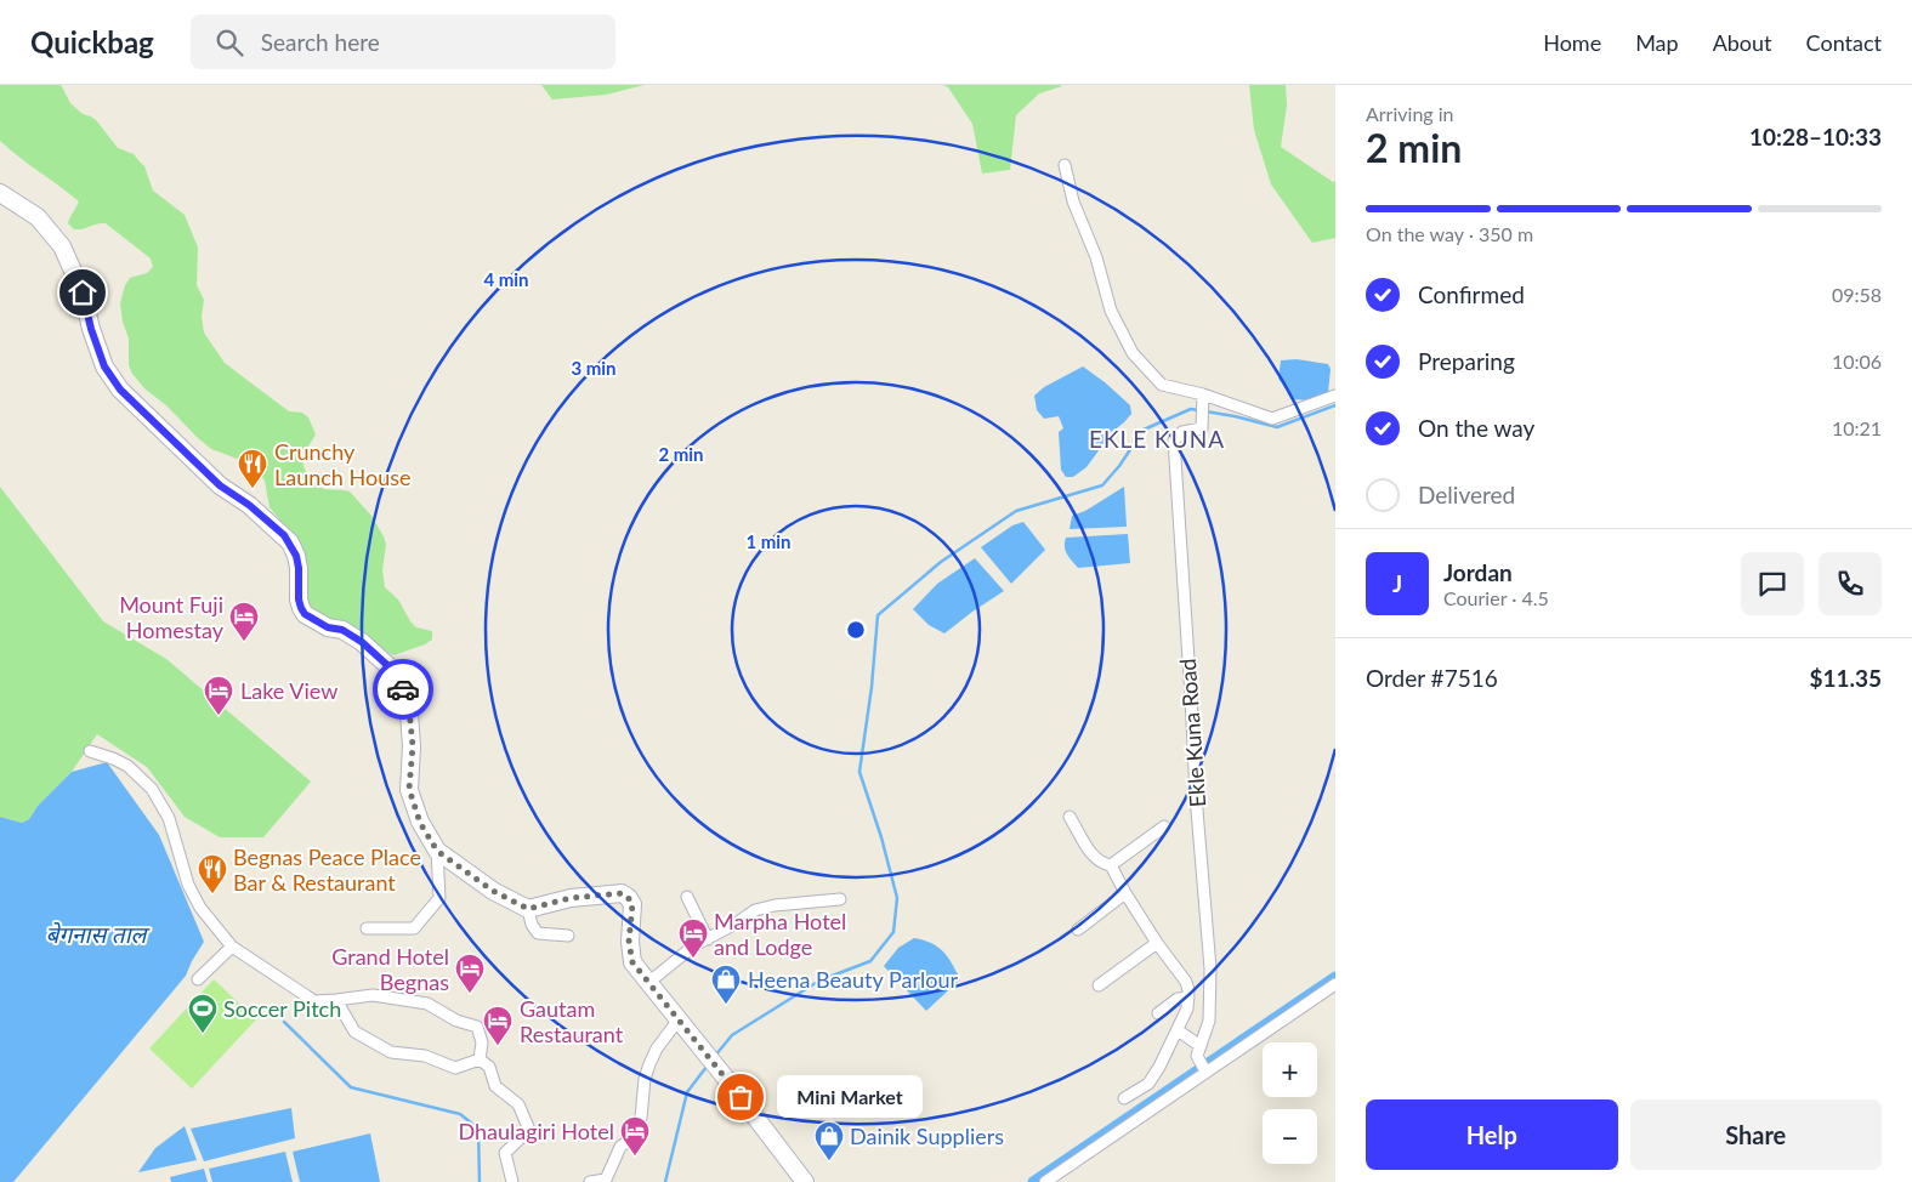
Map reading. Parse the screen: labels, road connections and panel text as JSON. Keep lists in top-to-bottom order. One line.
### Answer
{"streets":{"street":["Ekle Kuna Road"]},"districts":["EKLE KUNA"],"water":["बेगनास ताल"],"places":{"restaurant":["Crunchy Launch House","Begnas Peace Place Bar & Restaurant"],"hotel":["Mount Fuji Homestay","Lake View","Marpha Hotel and Lodge","Grand Hotel Begnas","Gautam Restaurant","Dhaulagiri Hotel"],"shop":["Heena Beauty Parlour","Dainik Suppliers"],"sports":["Soccer Pitch"],"other":["Mini Market"]},"page":{"header":"Quickbag","search":"Search here","nav":["Home","Map","About","Contact"],"heading":["2 min","Arriving in","10:28–10:33"],"panel":["Jordan","Courier · 4.5","Order #7516","$11.35"],"bar":"On the way · 350 m","list":[["Confirmed","09:58"],["Preparing","10:06"],["On the way","10:21"],"Delivered"],"round":"J","map_buttons":["+","−"],"bubble":"Mini Market","buttons":["Help","Share"]},"rings":["4 min","3 min","2 min","1 min"]}
